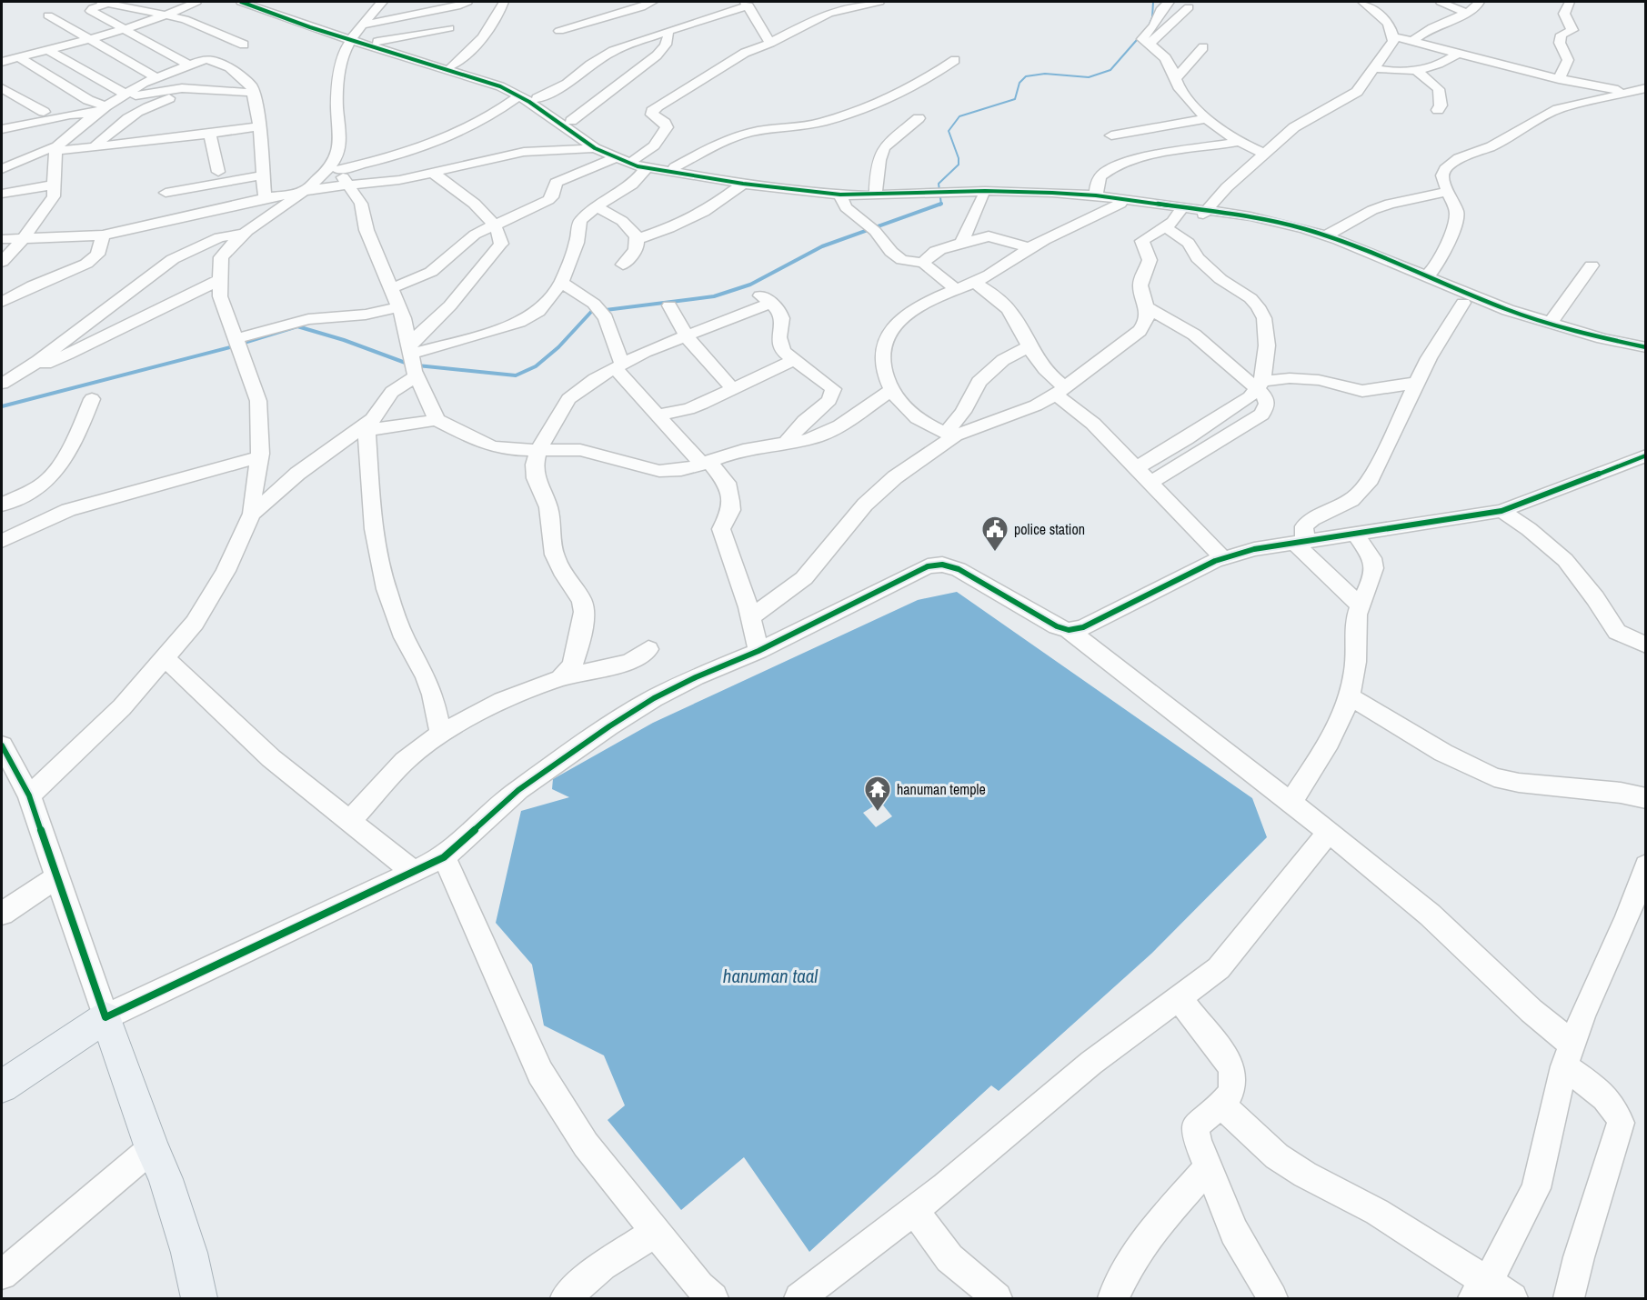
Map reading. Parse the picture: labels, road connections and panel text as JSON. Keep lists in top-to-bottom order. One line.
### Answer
{"water":["hanuman taal"],"places":{"public building":["police station"],"temple":["hanuman temple"]}}
